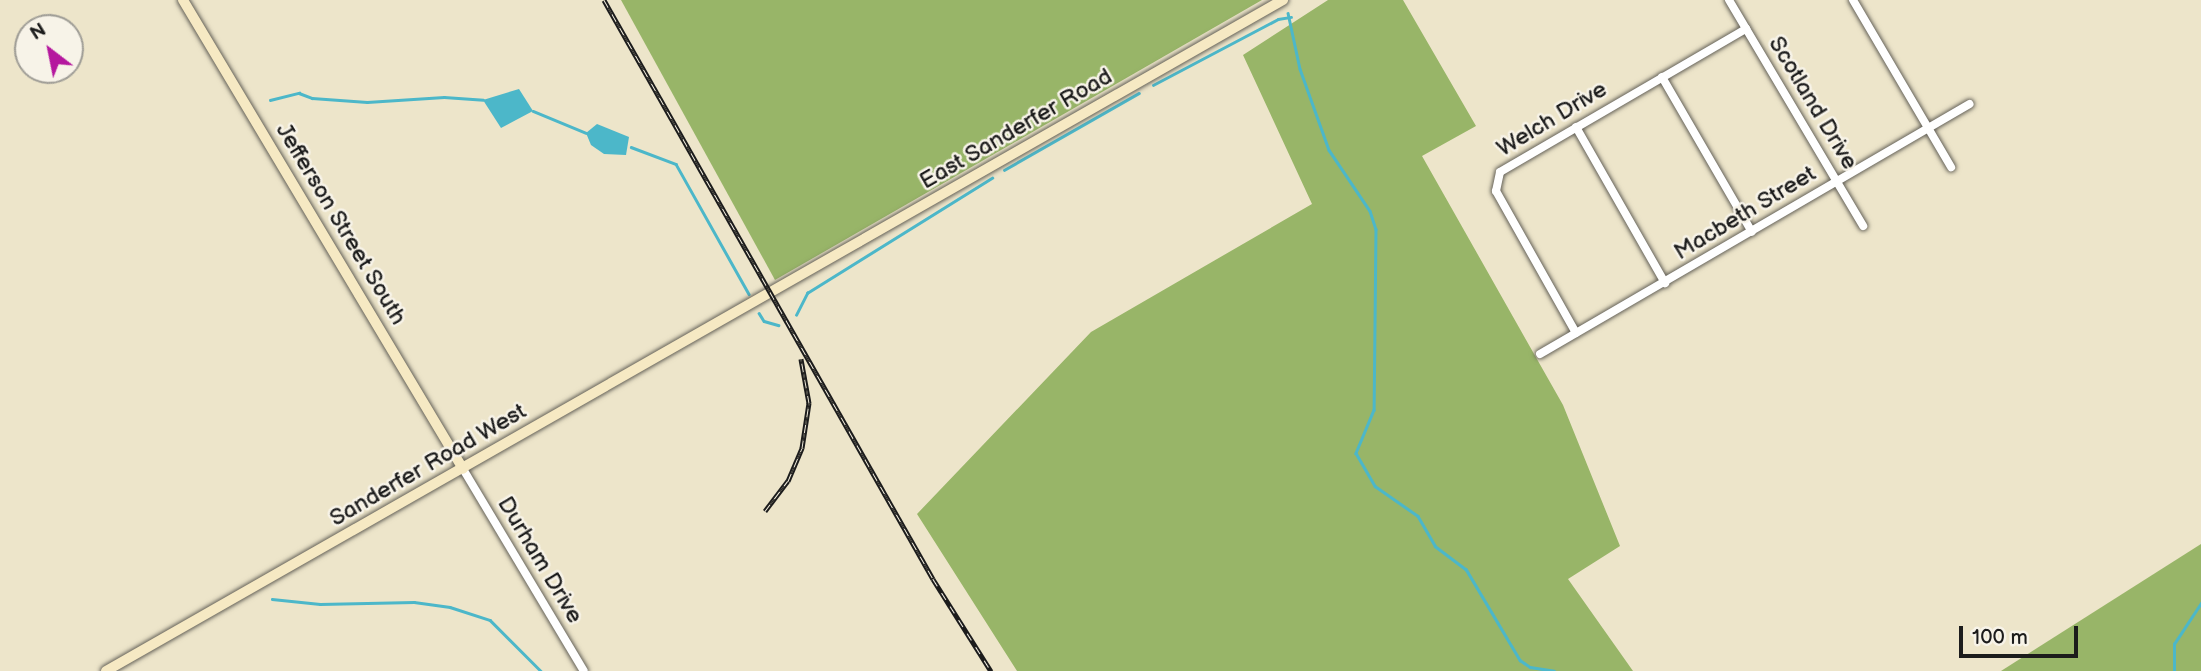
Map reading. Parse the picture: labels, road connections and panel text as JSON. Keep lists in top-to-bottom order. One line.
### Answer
{"streets":{"street":["Scotland Drive","Welch Drive","East Sanderfer Road","Macbeth Street","Jefferson Street South","Sanderfer Road West","Durham Drive"]},"crossings":[["Scotland Drive","Welch Drive"],["Scotland Drive","Macbeth Street"],["Welch Drive","Macbeth Street"],["East Sanderfer Road","Sanderfer Road West"],["Jefferson Street South","Sanderfer Road West"],["Jefferson Street South","Durham Drive"],["Sanderfer Road West","Durham Drive"]],"scale_bar":"100 m","north":"top left"}
